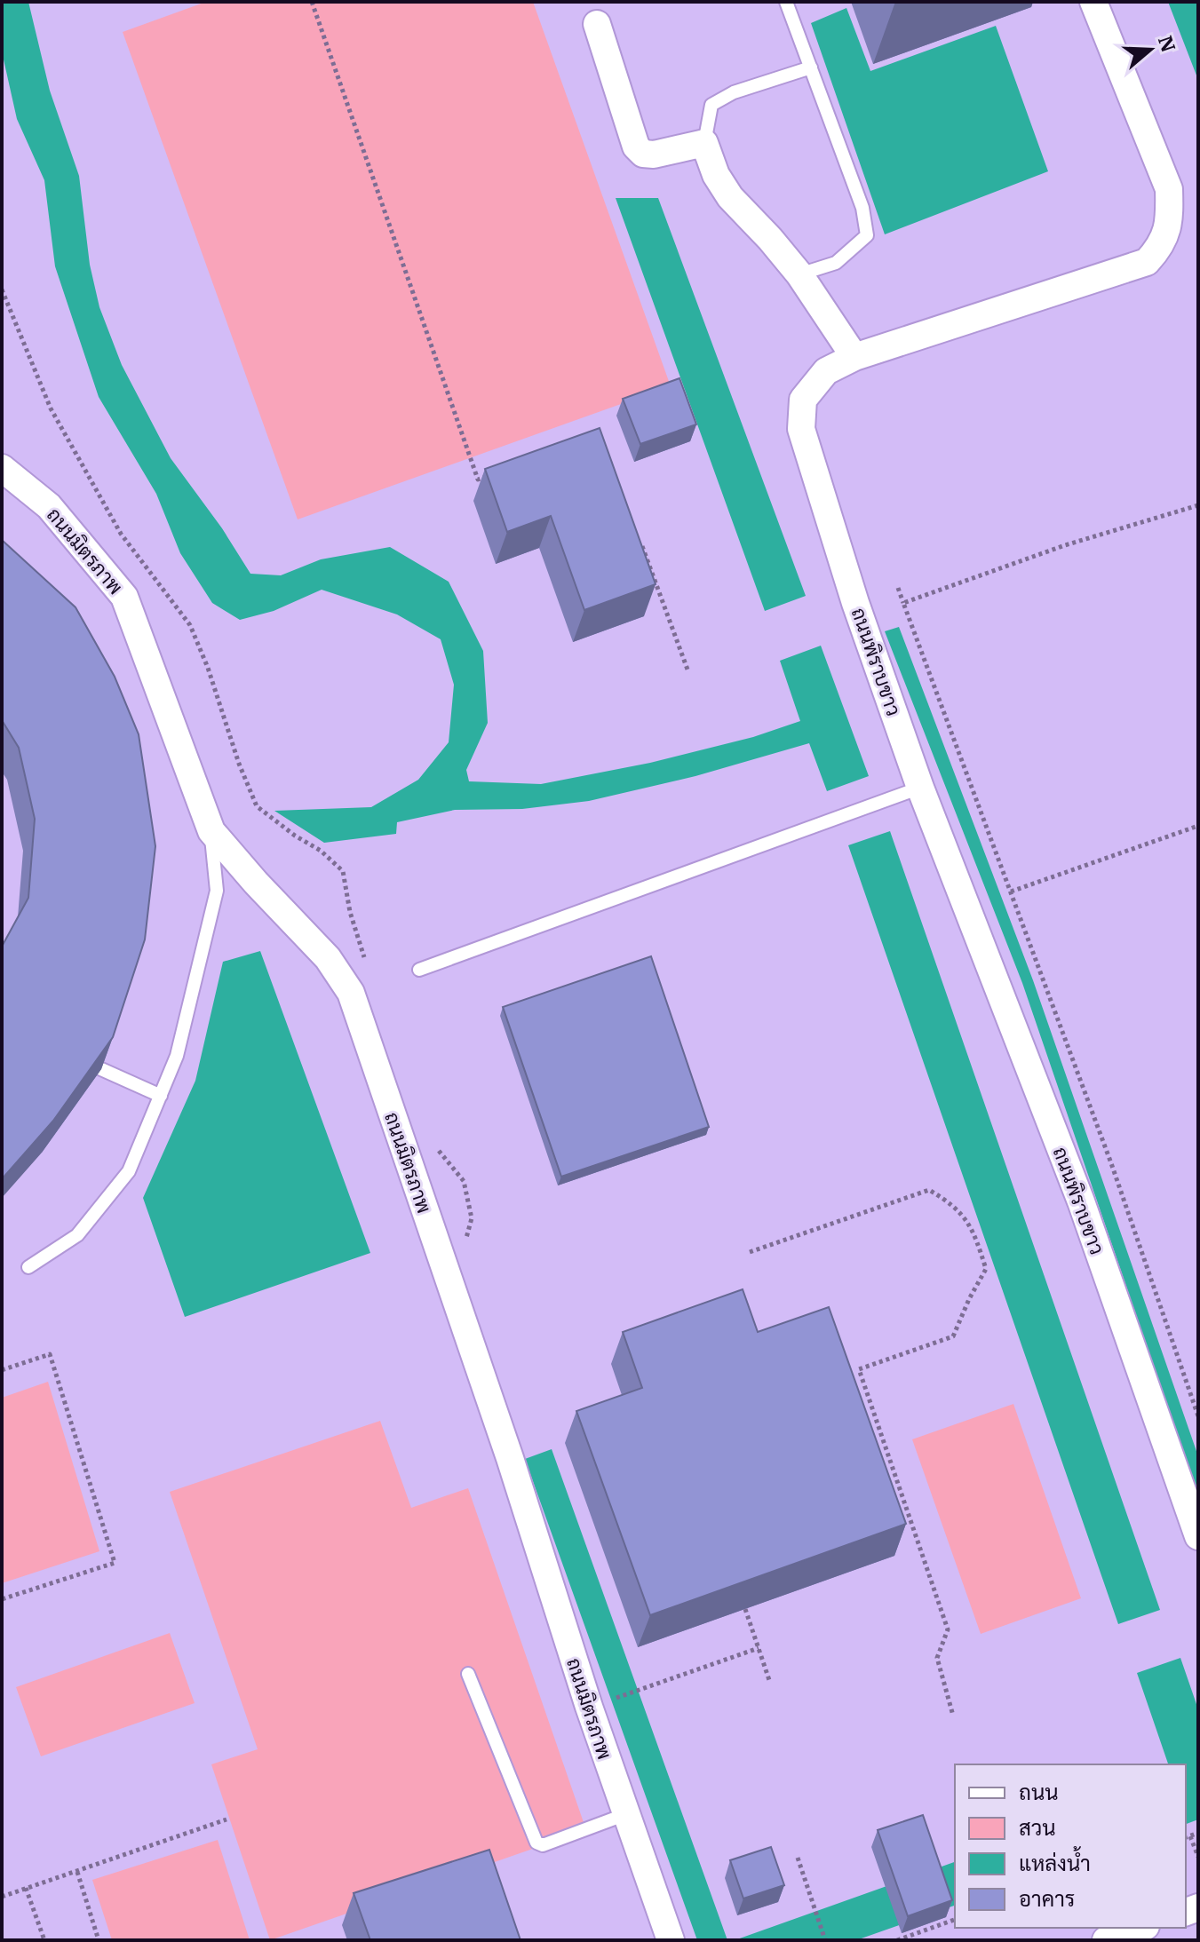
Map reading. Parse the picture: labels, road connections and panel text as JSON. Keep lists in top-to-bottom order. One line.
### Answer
{"streets":{"street":["ถนนมิตรภาพ","ถนนพิราบขาว"]},"legend":["ถนน","สวน","แหล่งน้ำ","อาคาร"],"north":"right"}
